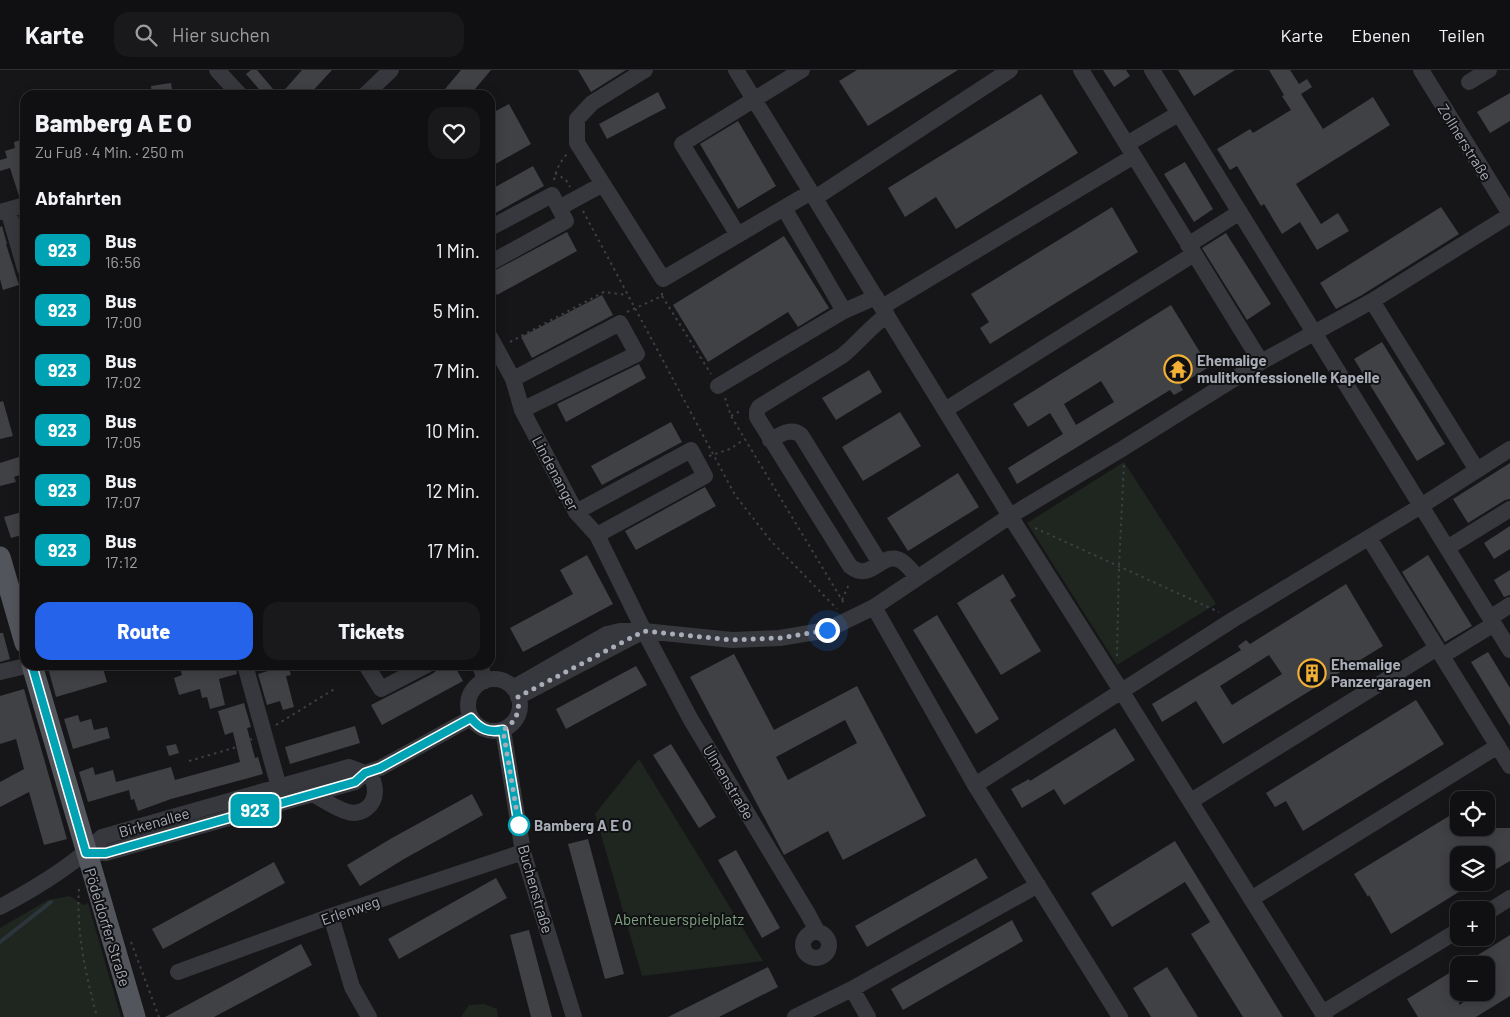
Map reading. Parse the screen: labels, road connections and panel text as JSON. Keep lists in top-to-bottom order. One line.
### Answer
{"streets":{"main road":["Pödeldorfer Straße"],"street":["Zollnerstraße","Lindenanger","Ulmenstraße","Birkenallee","Buchenstraße","Erlenweg"]},"crossings":[["Lindenanger","Ulmenstraße"],["Birkenallee","Buchenstraße"],["Birkenallee","Pödeldorfer Straße"],["Buchenstraße","Erlenweg"]],"parks":["Abenteuerspielplatz"],"places":{"temple":["Ehemalige mulitkonfessionelle Kapelle"],"building":["Ehemalige Panzergaragen"],"other":["Bamberg A E O"]},"lines":["bus line 923"],"page":{"header":"Karte","search":"Hier suchen","nav":["Karte","Ebenen","Teilen"],"on_map":"923","heading":[["Bamberg A E O","Zu Fuß · 4 Min. · 250 m"],"Abfahrten"],"list":[{"mark":"923","name":"Bus","note":"16:56","value":"1 Min."},{"mark":"923","name":"Bus","note":"17:00","value":"5 Min."},{"mark":"923","name":"Bus","note":"17:02","value":"7 Min."},{"mark":"923","name":"Bus","note":"17:05","value":"10 Min."},{"mark":"923","name":"Bus","note":"17:07","value":"12 Min."},{"mark":"923","name":"Bus","note":"17:12","value":"17 Min."}],"buttons":["Route","Tickets"],"map_buttons":["+","−"]}}
